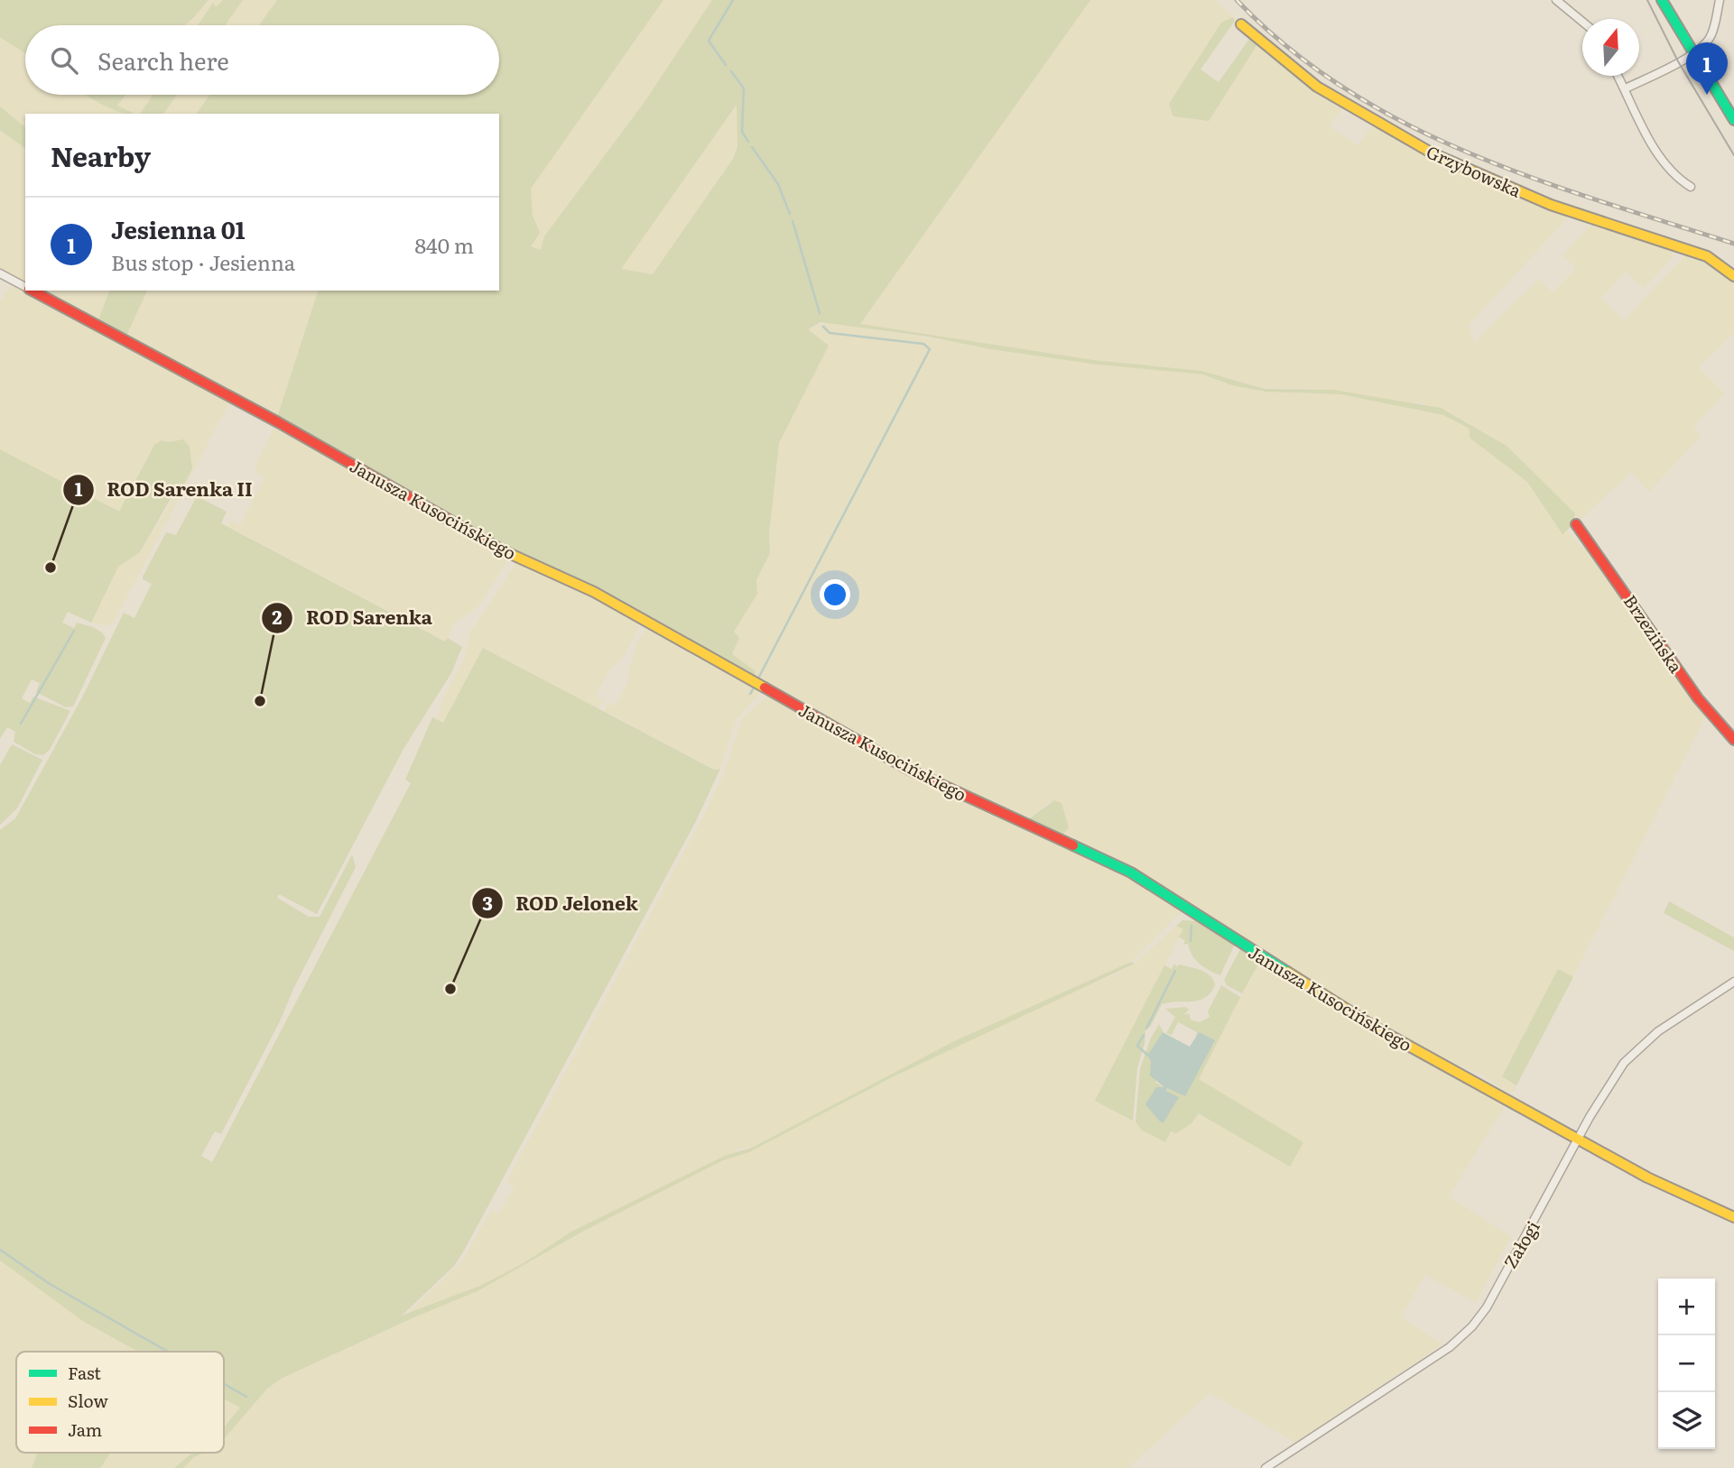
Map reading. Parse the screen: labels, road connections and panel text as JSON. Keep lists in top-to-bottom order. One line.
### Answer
{"streets":{"street":["Grzybowska","Janusza Kusocińskiego","Brzezińska","Załogi"]},"crossings":[["Janusza Kusocińskiego","Załogi"]],"places":["ROD Sarenka II","ROD Sarenka","ROD Jelonek"],"legend":["Fast","Slow","Jam"],"north":"top","page":{"search":"Search here","pins":"1","heading":"Nearby","list":[{"mark":"1","name":"Jesienna 01","note":"Bus stop · Jesienna","value":"840 m"}],"map_buttons":["+","−"]}}
